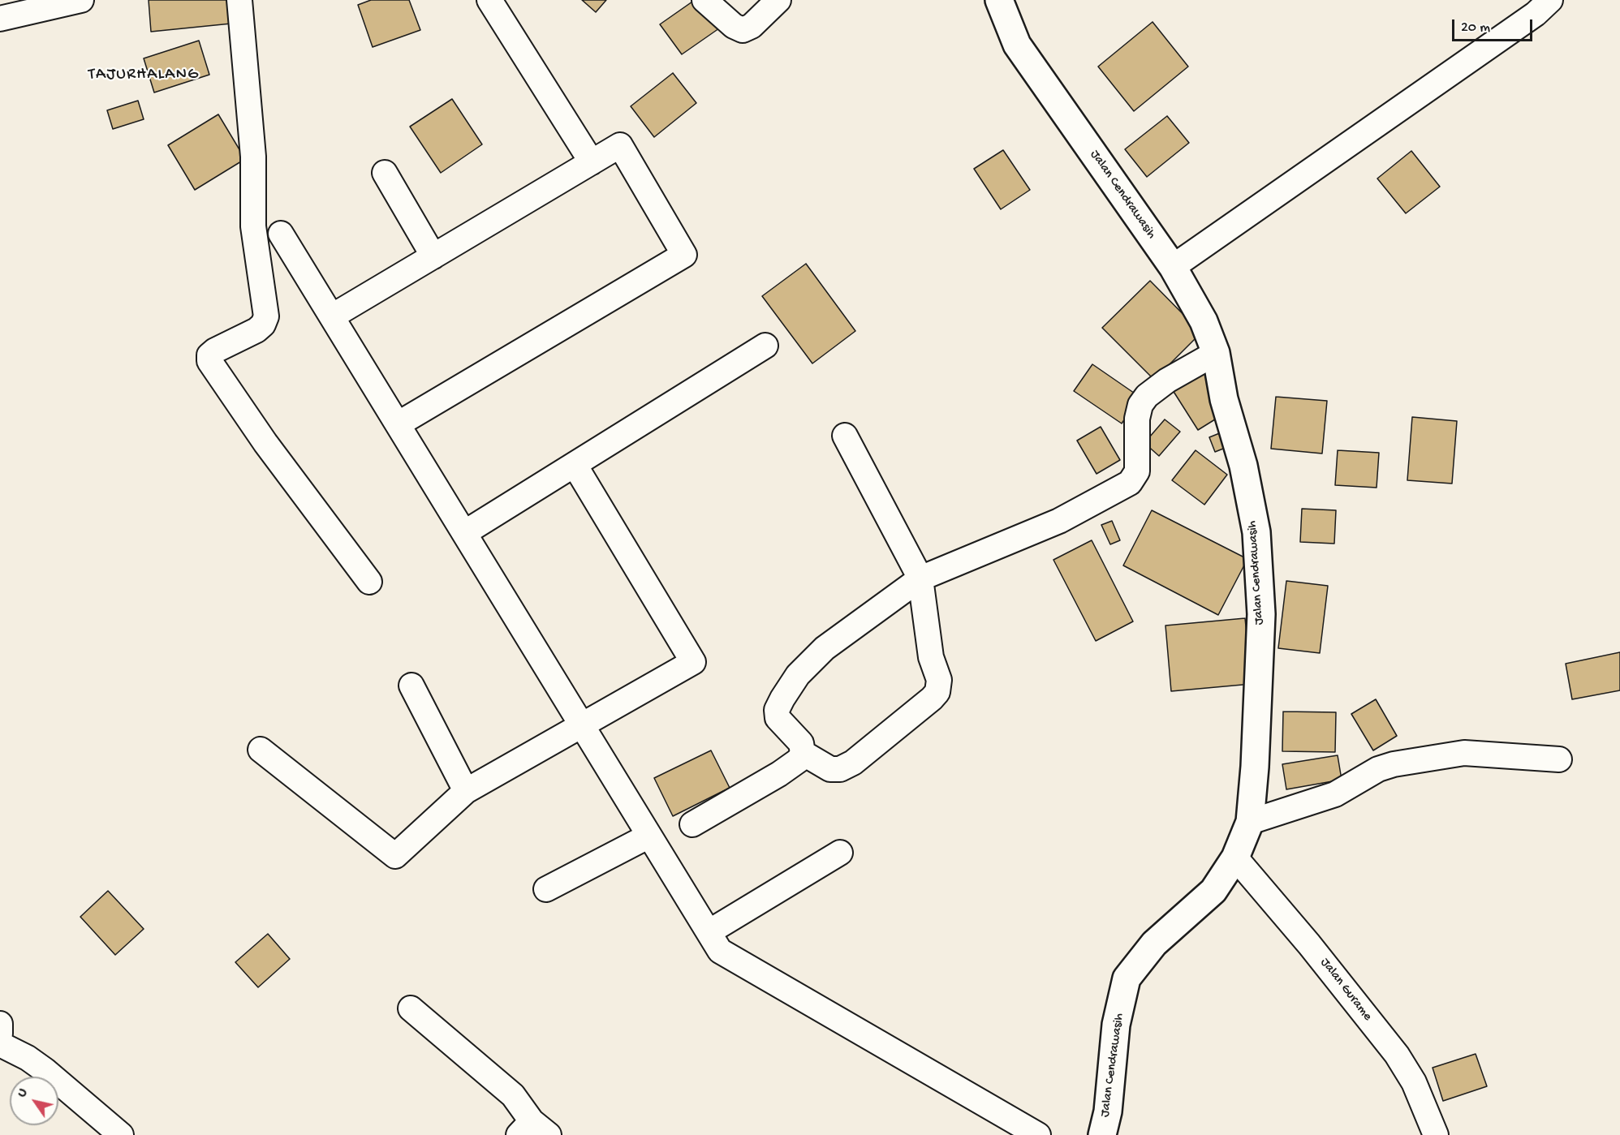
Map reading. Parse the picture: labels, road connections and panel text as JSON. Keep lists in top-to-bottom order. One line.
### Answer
{"streets":{"street":["Jalan Cendrawasih","Jalan Gurame"]},"crossings":[["Jalan Cendrawasih","Jalan Gurame"]],"districts":["TAJURHALANG"],"scale_bar":"20 m","north":"top left"}
